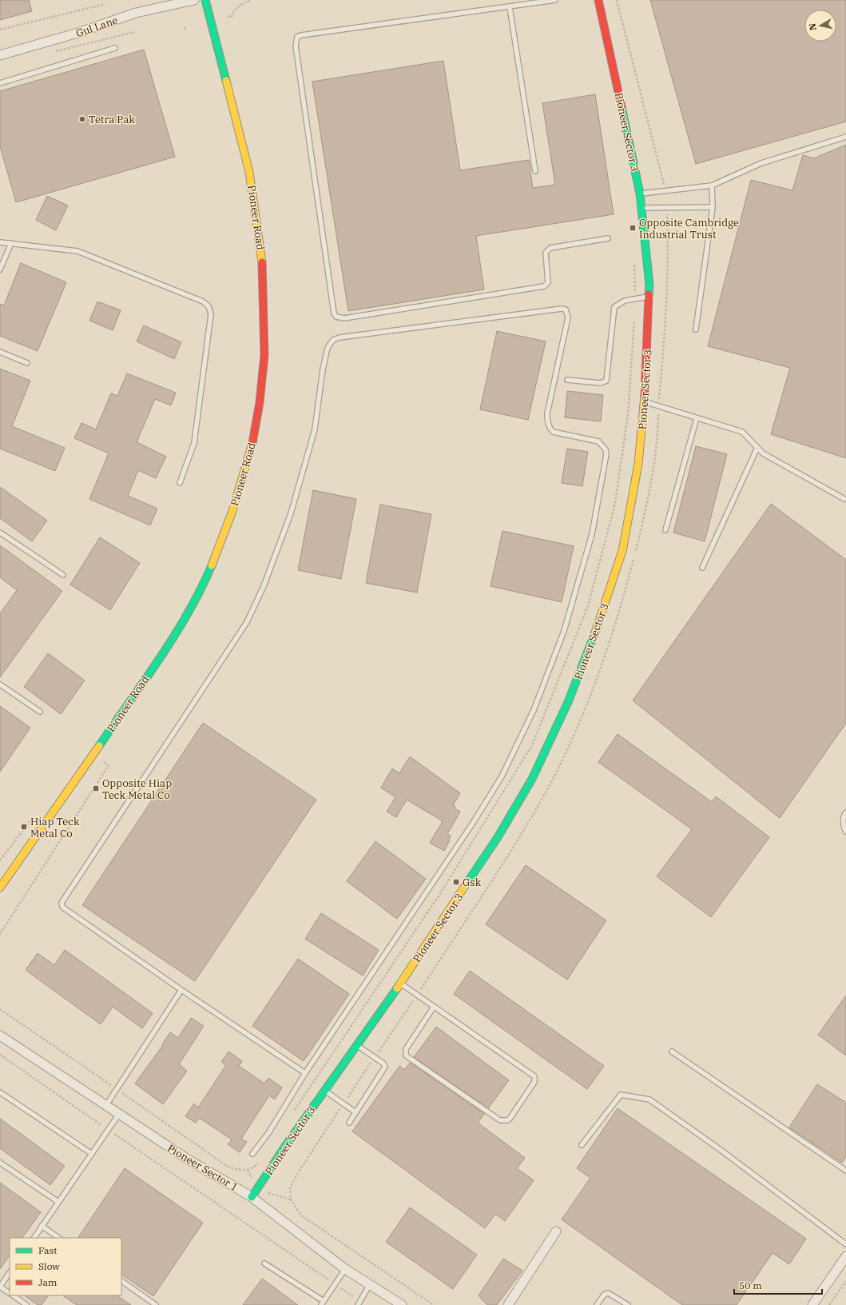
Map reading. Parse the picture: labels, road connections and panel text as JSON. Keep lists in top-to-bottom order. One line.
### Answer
{"streets":{"street":["Gul Lane","Pioneer Sector 3","Pioneer Road","Pioneer Sector 1"]},"crossings":[["Pioneer Sector 3","Pioneer Sector 1"]],"places":{"other":["Tetra Pak"],"transit":["Opposite Cambridge Industrial Trust","Opposite Hiap Teck Metal Co","Hiap Teck Metal Co","Gsk"]},"legend":["Fast","Slow","Jam"],"scale_bar":"50 m","north":"left"}
